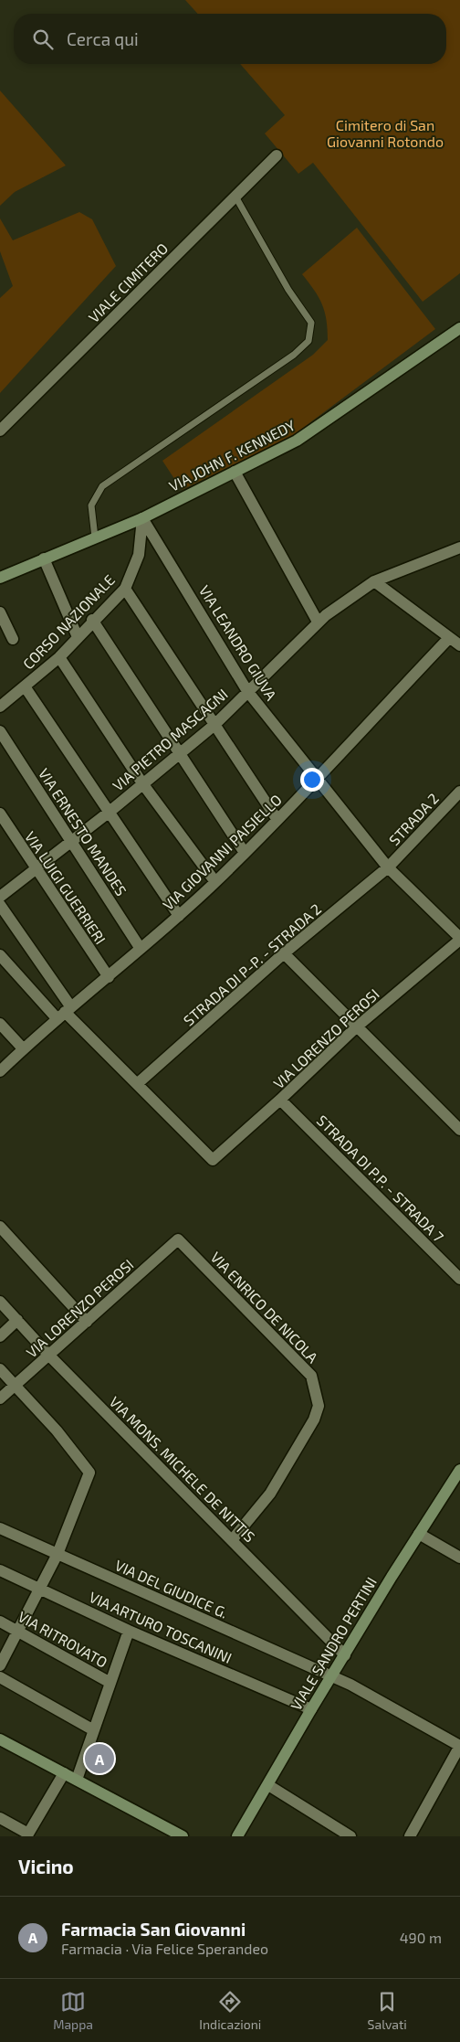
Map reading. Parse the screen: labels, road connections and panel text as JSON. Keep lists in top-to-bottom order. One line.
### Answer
{"streets":{"main road":["VIA JOHN F. KENNEDY","VIALE SANDRO PERTINI"],"street":["VIALE CIMITERO","CORSO NAZIONALE","VIA LEANDRO GIUVA","VIA PIETRO MASCAGNI","STRADA 2","VIA ERNESTO MANDES","VIA GIOVANNI PAISIELLO","VIA LUIGI GUERRIERI","STRADA DI P-P. - STRADA 2","VIA LORENZO PEROSI","STRADA DI P.P. - STRADA 7","VIA ENRICO DE NICOLA","VIA MONS. MICHELE DE NITTIS","VIA DEL GIUDICE G.","VIA ARTURO TOSCANINI","VIA RITROVATO"]},"crossings":[["VIA JOHN F. KENNEDY","CORSO NAZIONALE"],["VIA JOHN F. KENNEDY","VIA LEANDRO GIUVA"],["CORSO NAZIONALE","VIA LEANDRO GIUVA"],["VIA LEANDRO GIUVA","VIA PIETRO MASCAGNI"],["VIA LEANDRO GIUVA","STRADA 2"],["VIA LEANDRO GIUVA","VIA GIOVANNI PAISIELLO"],["VIA LEANDRO GIUVA","STRADA DI P-P. - STRADA 2"],["VIA LEANDRO GIUVA","VIA LORENZO PEROSI"],["VIA PIETRO MASCAGNI","VIA ERNESTO MANDES"],["VIA PIETRO MASCAGNI","VIA LUIGI GUERRIERI"],["STRADA 2","STRADA DI P-P. - STRADA 2"],["VIA ERNESTO MANDES","VIA GIOVANNI PAISIELLO"],["VIA GIOVANNI PAISIELLO","VIA LUIGI GUERRIERI"],["STRADA DI P-P. - STRADA 2","VIA LORENZO PEROSI"],["VIA LORENZO PEROSI","STRADA DI P.P. - STRADA 7"],["VIA LORENZO PEROSI","VIA ENRICO DE NICOLA"],["VIA LORENZO PEROSI","VIA MONS. MICHELE DE NITTIS"],["VIA ENRICO DE NICOLA","VIA MONS. MICHELE DE NITTIS"],["VIA MONS. MICHELE DE NITTIS","VIALE SANDRO PERTINI"],["VIA DEL GIUDICE G.","VIALE SANDRO PERTINI"],["VIA ARTURO TOSCANINI","VIALE SANDRO PERTINI"]],"parks":["Cimitero di San Giovanni Rotondo"],"page":{"search":"Cerca qui","pins":"A","heading":"Vicino","list":[{"mark":"A","name":"Farmacia San Giovanni","note":"Farmacia · Via Felice Sperandeo","value":"490 m"}],"nav":["Mappa","Indicazioni","Salvati"]}}
